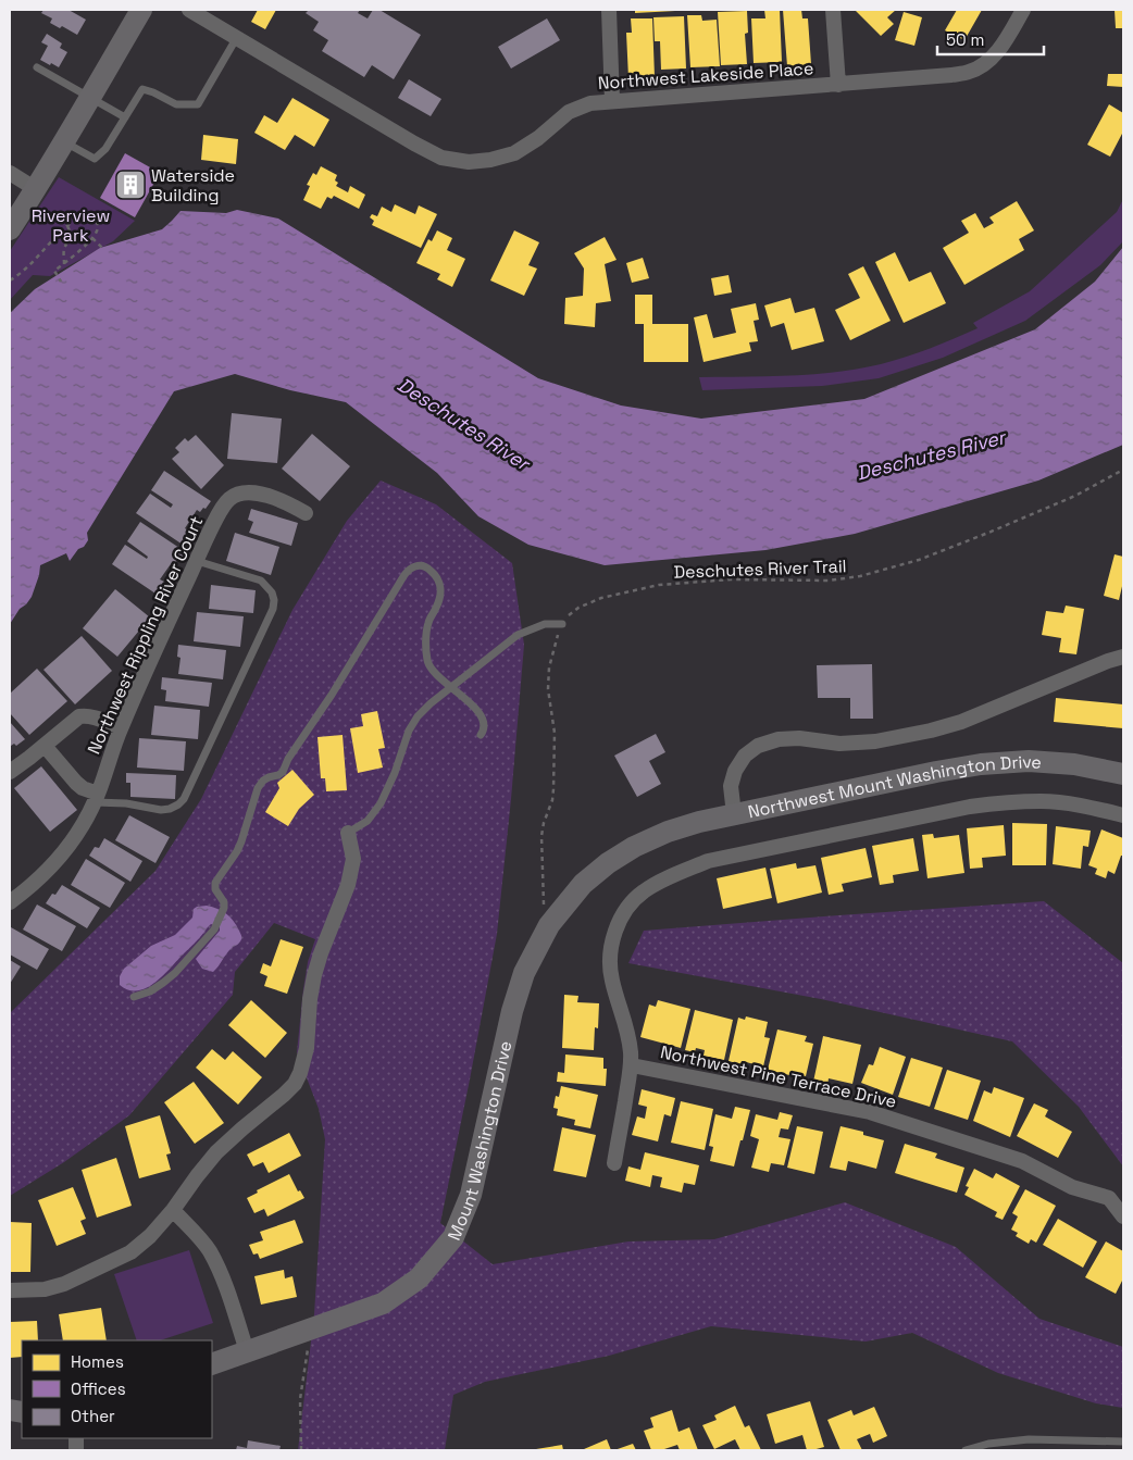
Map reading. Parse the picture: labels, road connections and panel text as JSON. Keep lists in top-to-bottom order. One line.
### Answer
{"streets":{"main road":["Northwest Mount Washington Drive","Mount Washington Drive"],"street":["Northwest Lakeside Place","Northwest Rippling River Court","Northwest Pine Terrace Drive"],"path":["Deschutes River Trail"]},"crossings":[["Northwest Mount Washington Drive","Mount Washington Drive"]],"water":["Deschutes River"],"parks":["Riverview Park"],"places":{"building":["Waterside Building"]},"legend":["Homes","Offices","Other"],"scale_bar":"50 m"}
